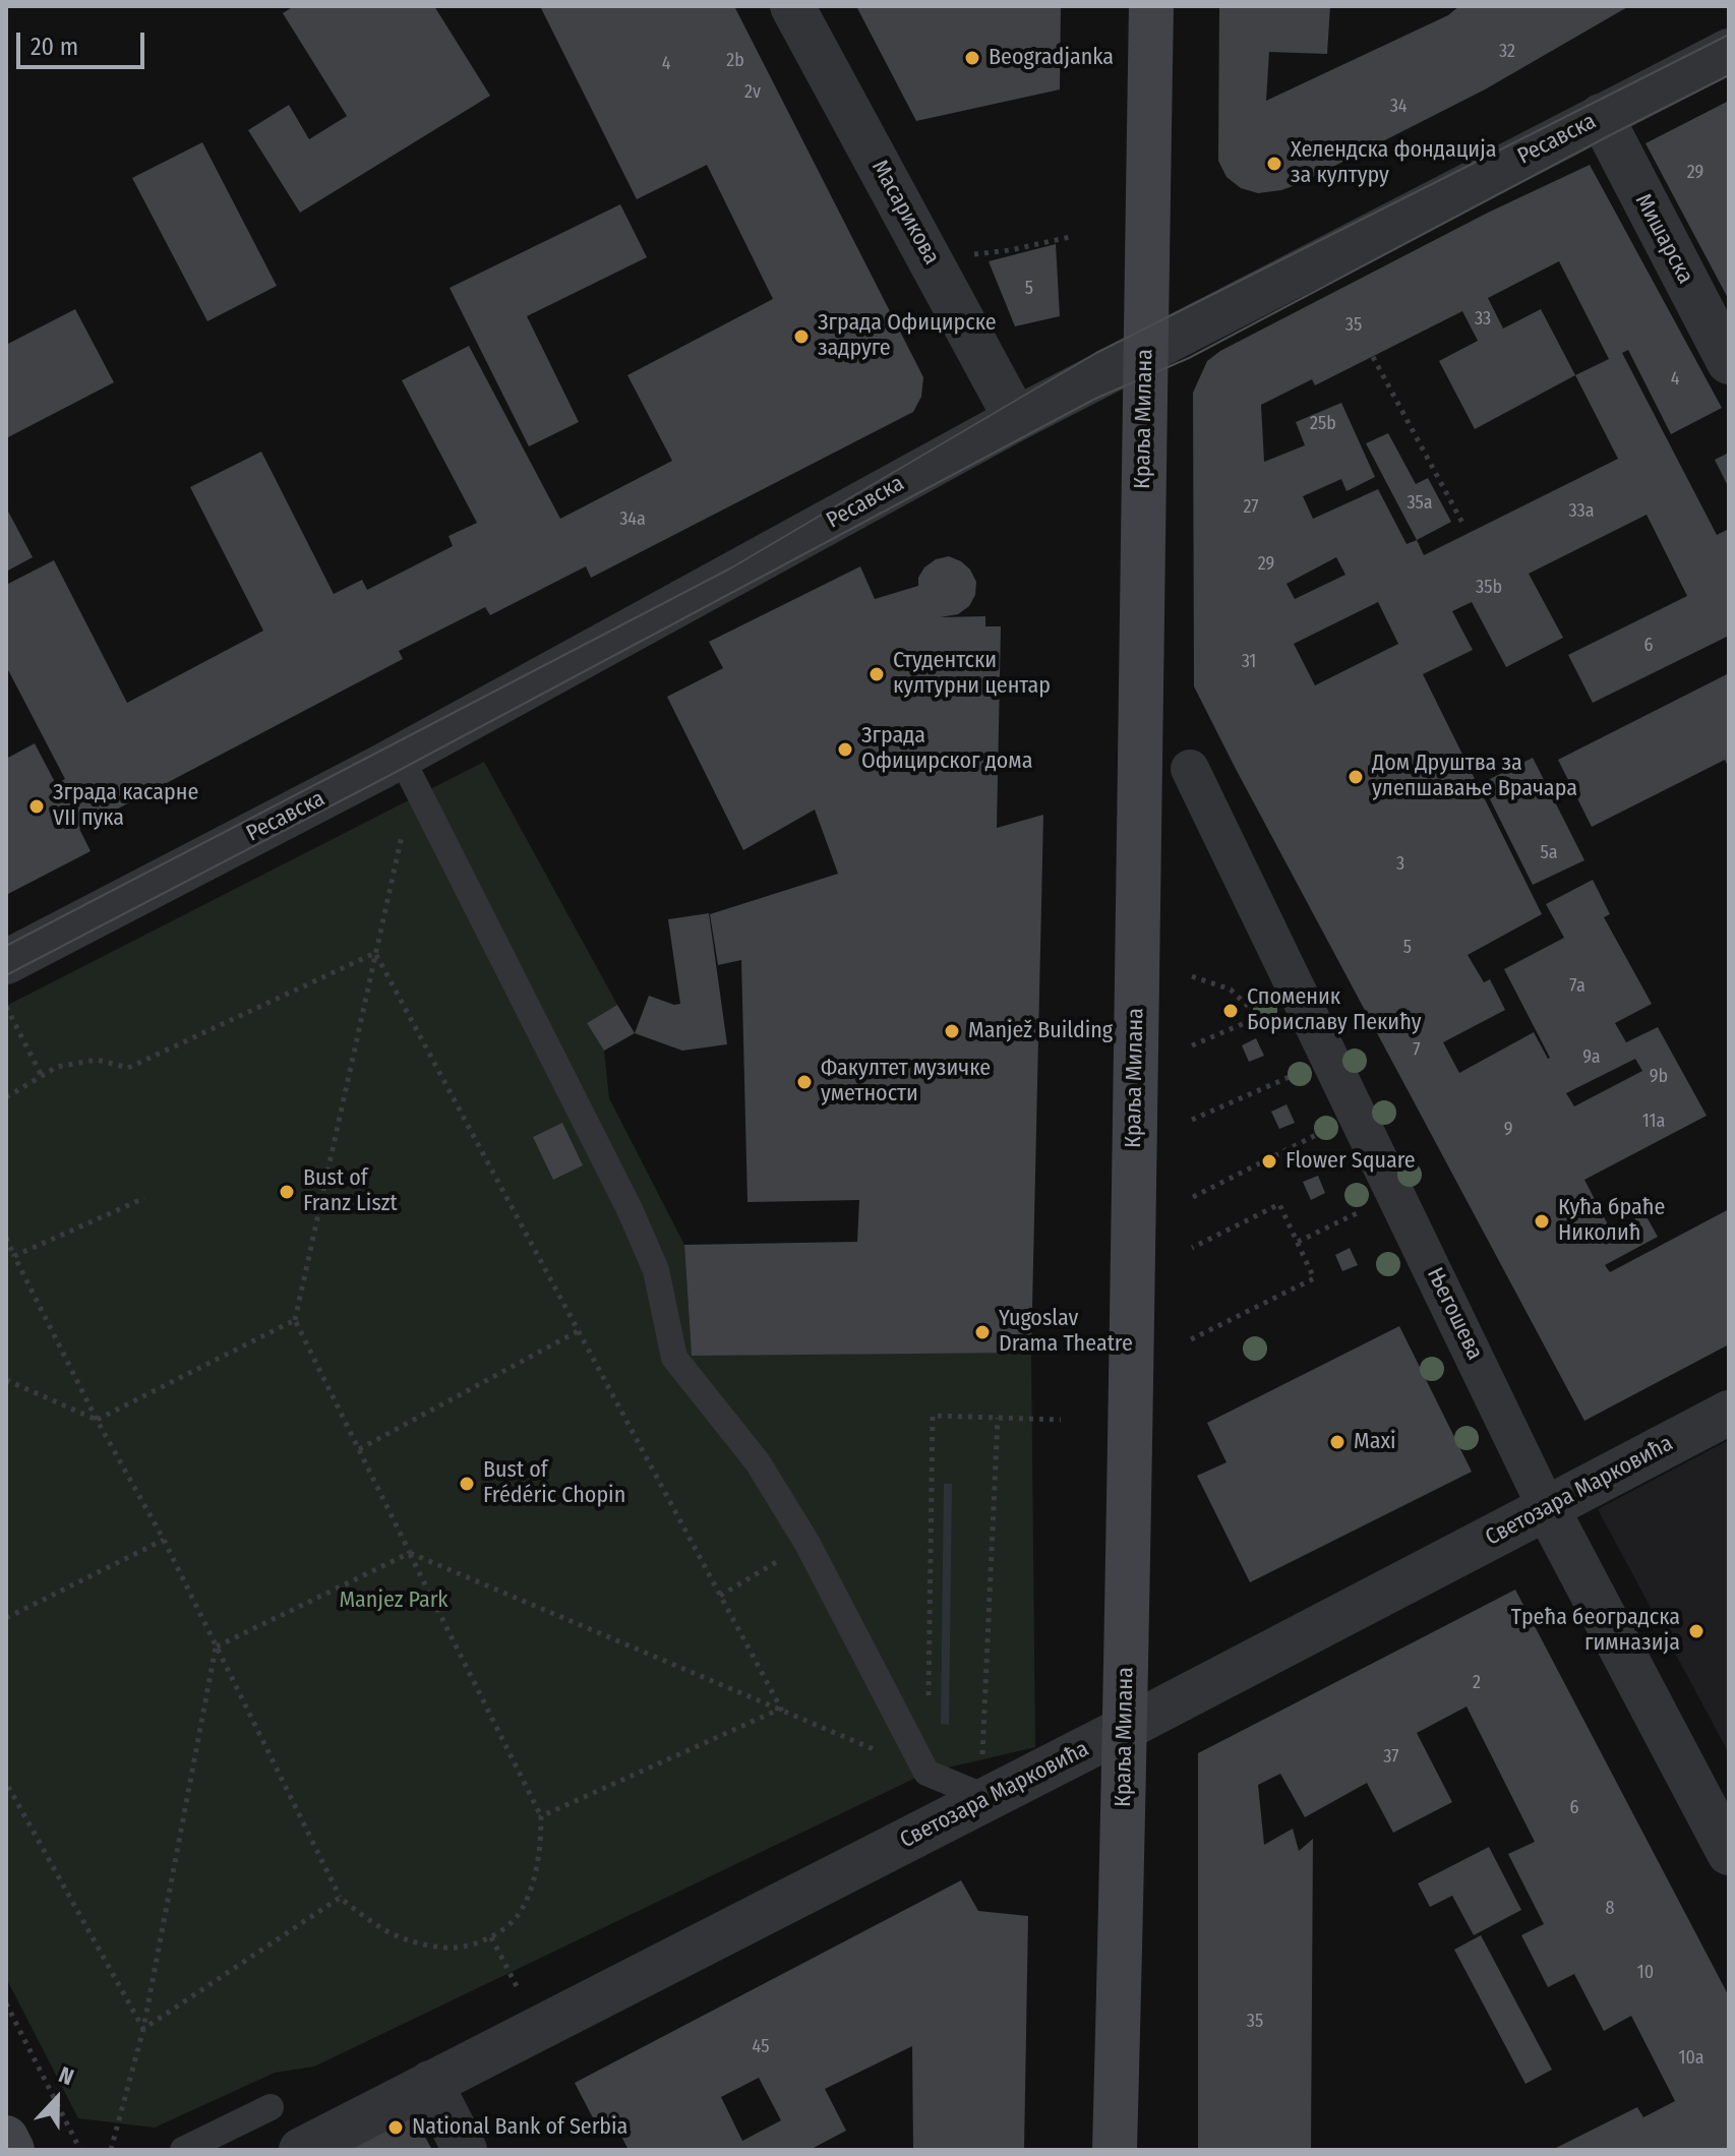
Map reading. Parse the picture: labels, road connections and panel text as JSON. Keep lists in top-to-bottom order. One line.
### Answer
{"streets":{"main road":["Краља Милана"],"street":["Ресавска","Масарикова","Мишарска","Његошева","Светозара Марковића"]},"crossings":[["Ресавска","Масарикова"],["Ресавска","Мишарска"],["Ресавска","Краља Милана"],["Краља Милана","Светозара Марковића"],["Његошева","Светозара Марковића"]],"parks":["Manjez Park"],"places":["Beogradjanka","Хелендска фондација за културу","Зграда Официрске задруге","Студентски културни центар","Зграда Официрског дома","Дом Друштва за улепшавање Врачара","Зграда касарне VII пука","Споменик Бориславу Пекићу","Manjež Building","Факултет музичке уметности","Flower Square","Bust of Franz Liszt","Кућа браће Николић","Yugoslav Drama Theatre","Maxi","Bust of Frédéric Chopin","Трећа београдска гимназија","National Bank of Serbia"],"house_numbers":["32","2b","4","2v","34","29","5","33","35","4","25b","35a","27","33a","34a","29","35b","6","31","5a","3","5","7a","7","9a","9b","11a","9","2","37","6","8","10","35","45","10a"],"scale_bar":"20 m","north":"top"}
